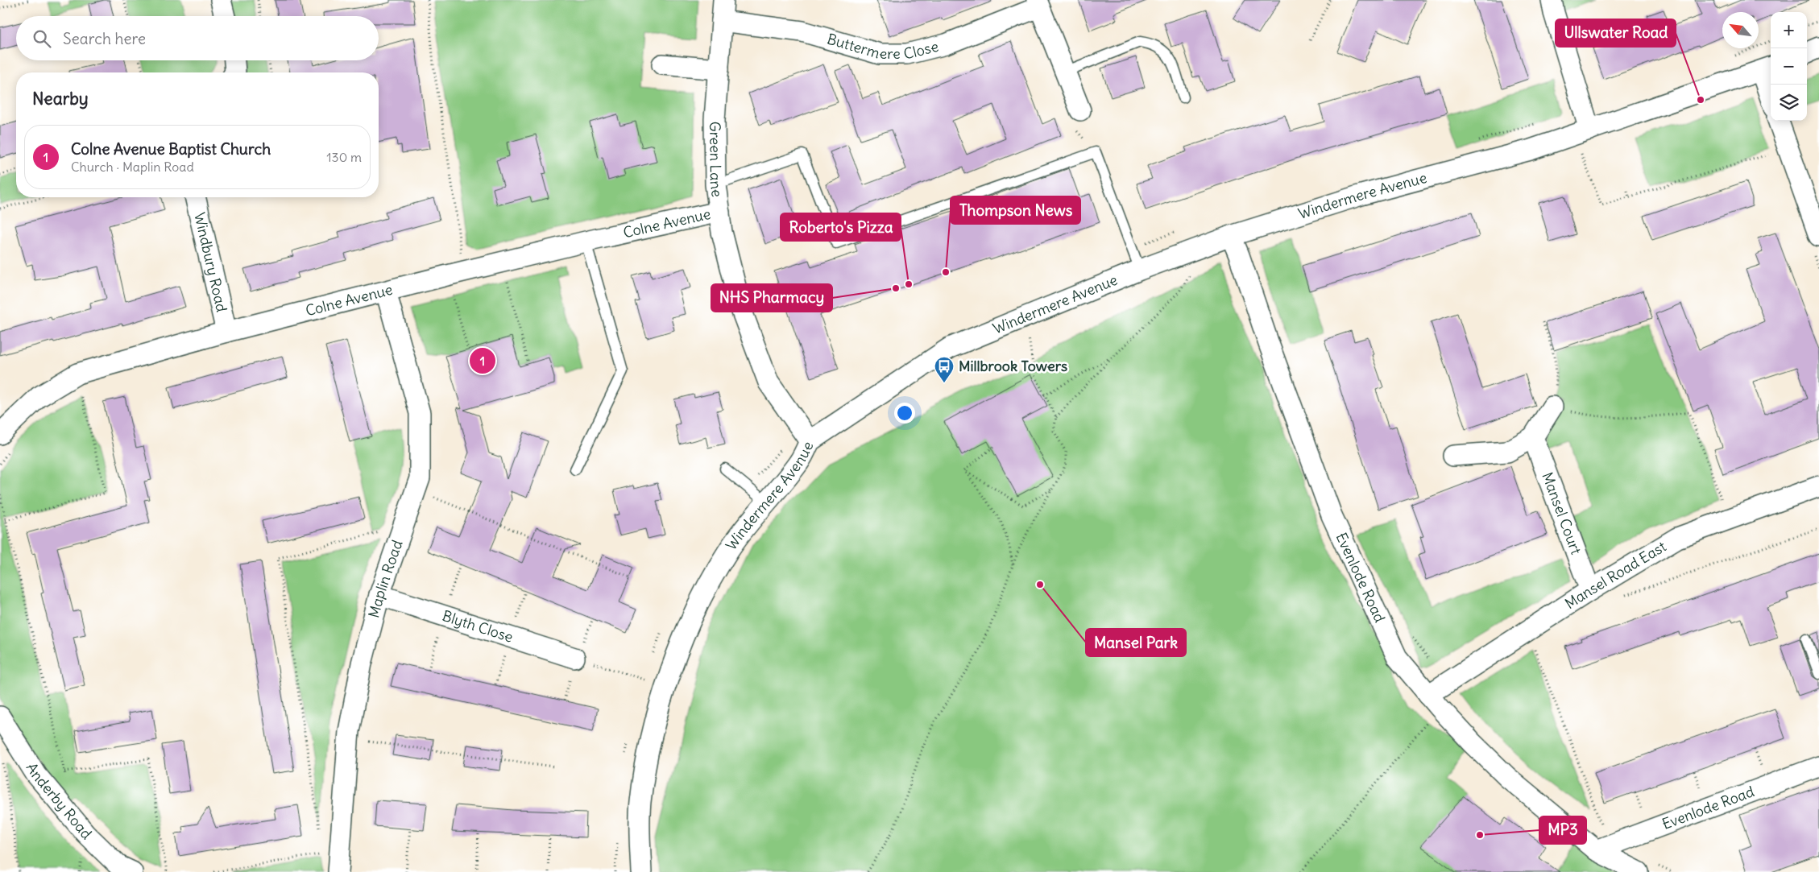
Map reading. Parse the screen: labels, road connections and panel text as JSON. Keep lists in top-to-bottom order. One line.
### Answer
{"streets":{"street":["Buttermere Close","Green Lane","Windermere Avenue","Colne Avenue","Windbury Road","Mansel Court","Mansel Road East","Evenlode Road","Maplin Road","Blyth Close","Anderby Road"]},"crossings":[["Buttermere Close","Green Lane"],["Green Lane","Windermere Avenue"],["Green Lane","Colne Avenue"],["Windermere Avenue","Evenlode Road"],["Colne Avenue","Windbury Road"],["Colne Avenue","Maplin Road"],["Mansel Court","Mansel Road East"],["Mansel Road East","Evenlode Road"],["Maplin Road","Blyth Close"]],"places":{"other":["Ullswater Road","Thompson News","Roberto's Pizza","NHS Pharmacy","Mansel Park","MP3"],"bus stop":["Millbrook Towers"]},"north":"top left","page":{"map_buttons":["+","−"],"search":"Search here","heading":"Nearby","list":[{"mark":"1","name":"Colne Avenue Baptist Church","note":"Church · Maplin Road","value":"130 m"}],"pins":"1"}}
